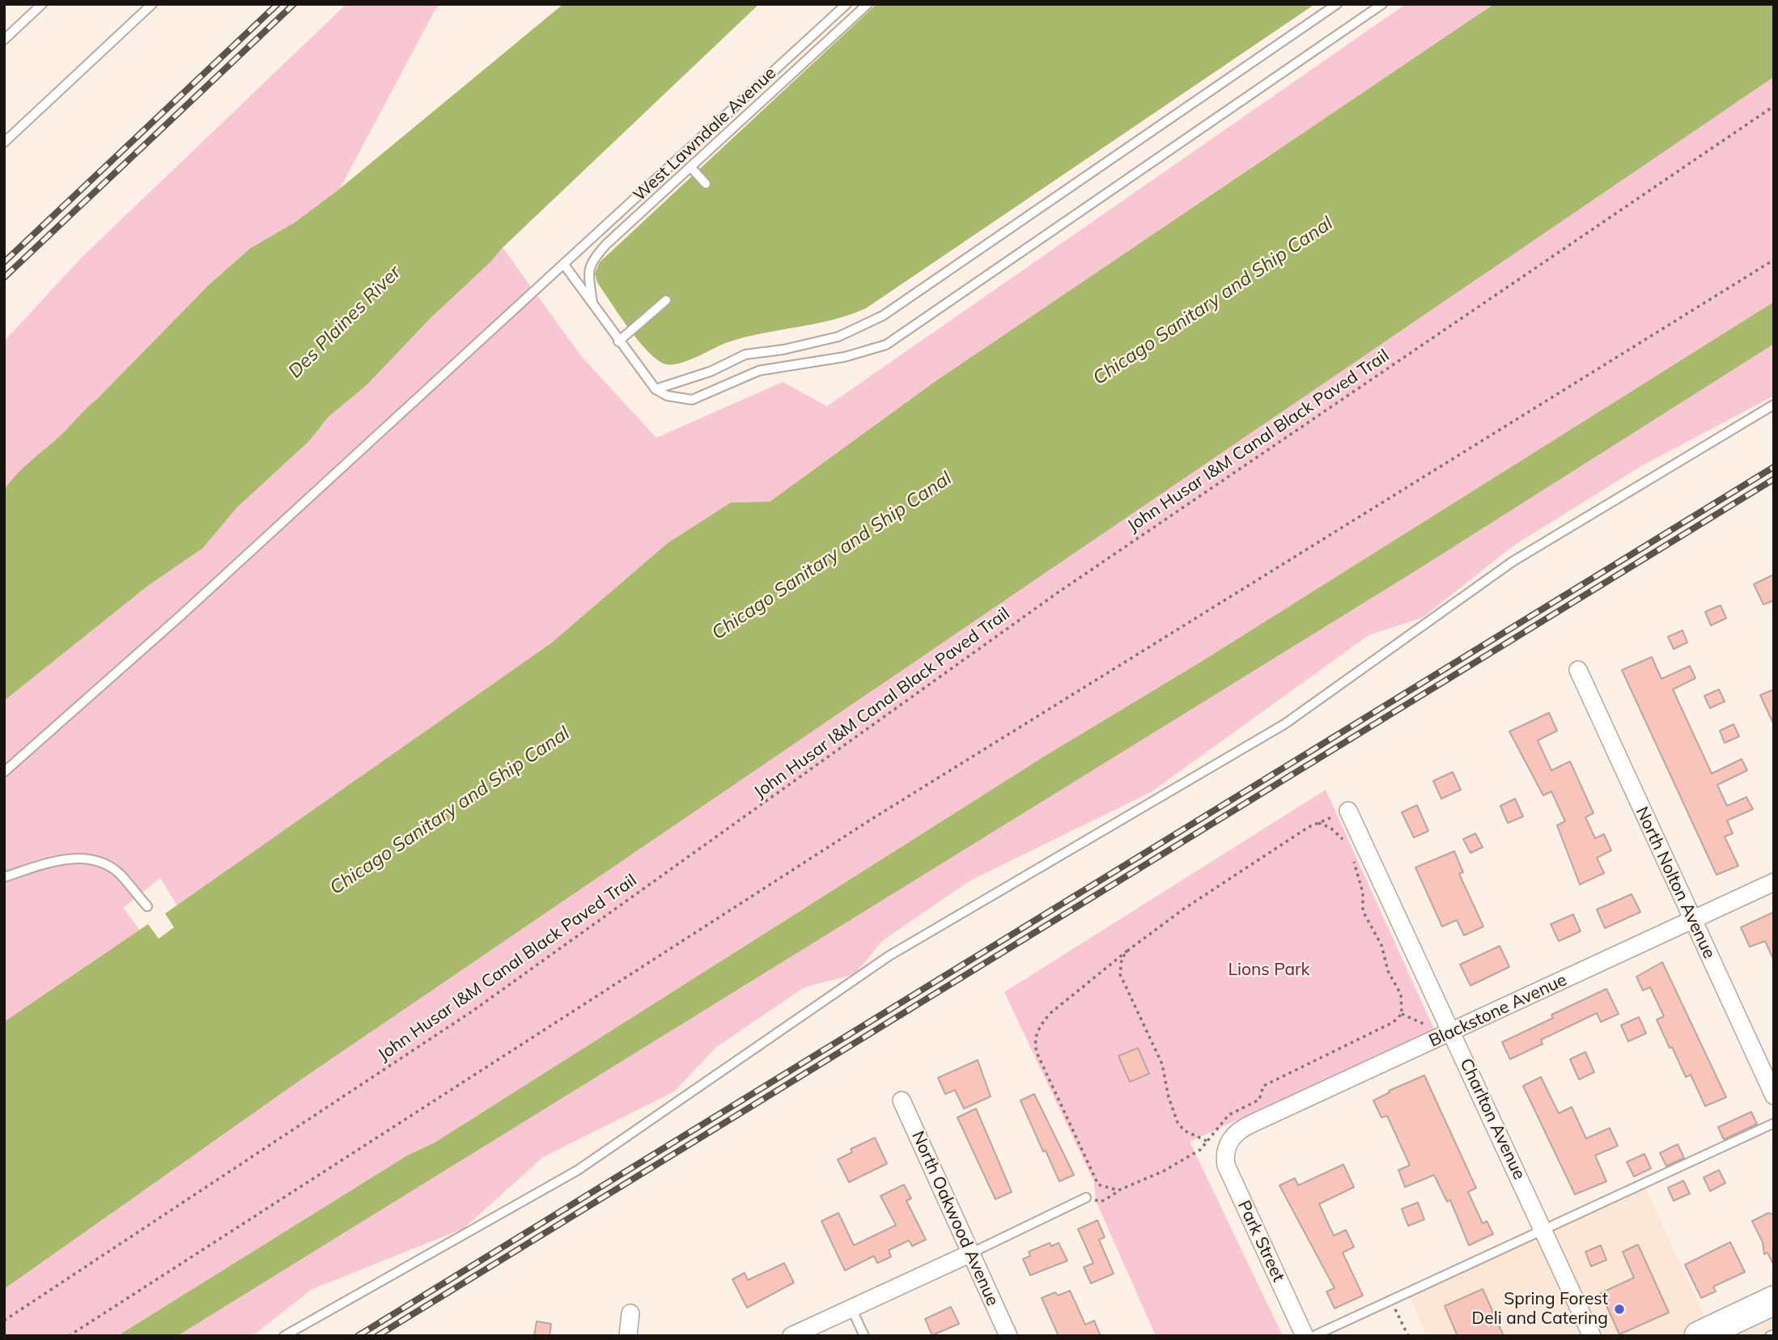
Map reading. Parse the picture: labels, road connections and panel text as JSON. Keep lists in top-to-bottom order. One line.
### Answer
{"streets":{"street":["North Nolton Avenue","Blackstone Avenue","Charlton Avenue","North Oakwood Avenue","Park Street"],"lane":["West Lawndale Avenue"],"path":["John Husar I&M Canal Black Paved Trail"]},"crossings":[["North Nolton Avenue","Blackstone Avenue"],["Blackstone Avenue","Charlton Avenue"],["Blackstone Avenue","Park Street"]],"water":["Chicago Sanitary and Ship Canal","Des Plaines River"],"parks":["Lions Park"],"places":["Spring Forest Deli and Catering"]}
